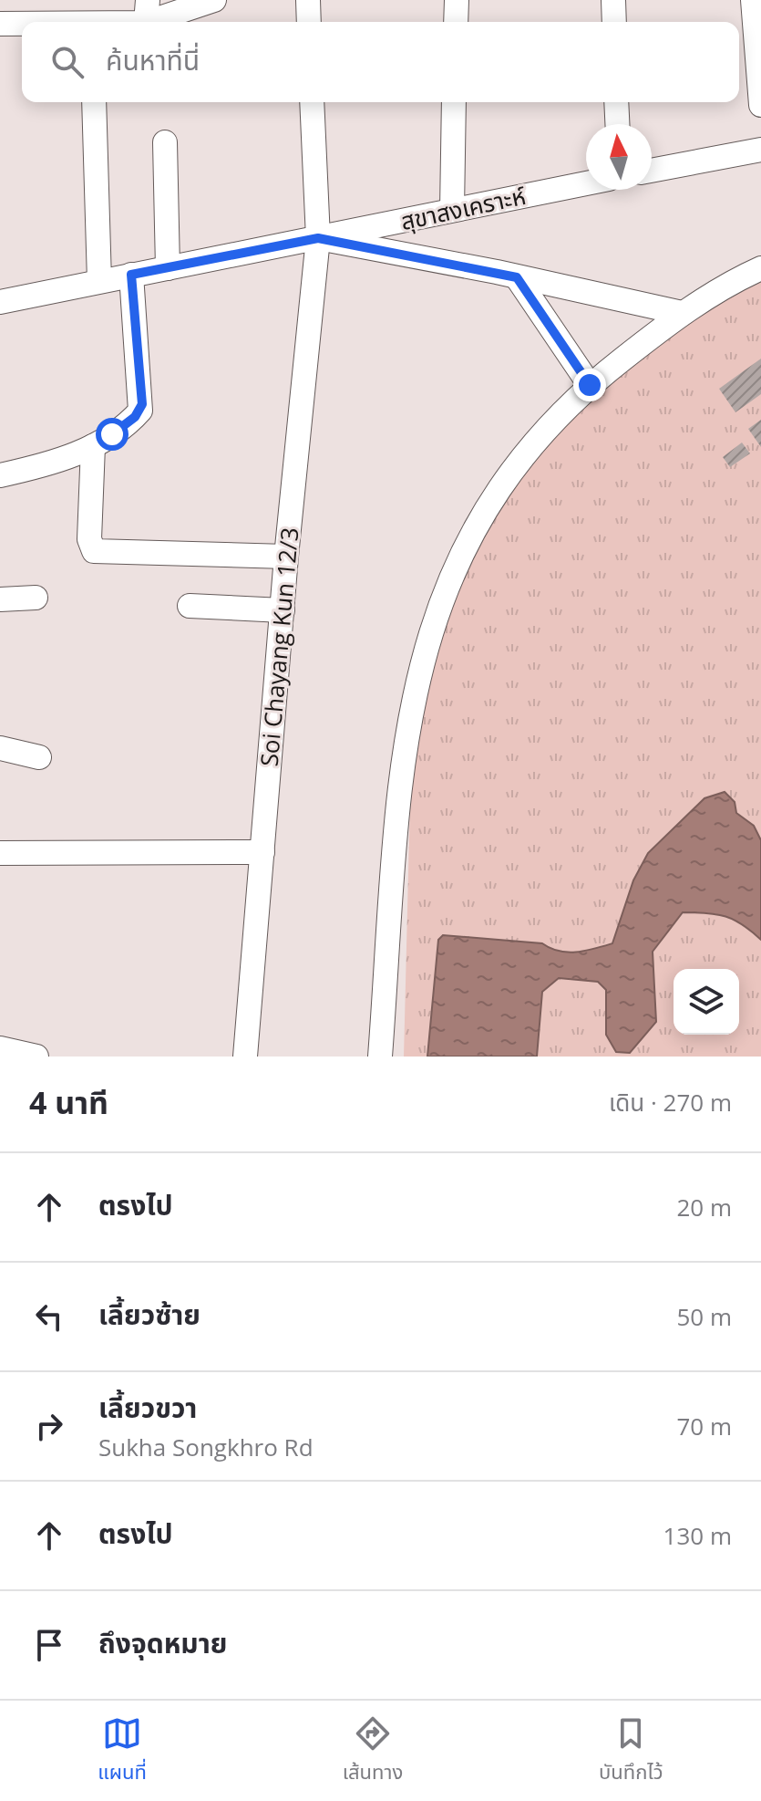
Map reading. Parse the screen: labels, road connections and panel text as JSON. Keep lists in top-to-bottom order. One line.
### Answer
{"streets":{"street":["สุขาสงเคราะห์","Soi Chayang Kun 12/3"]},"crossings":[["สุขาสงเคราะห์","Soi Chayang Kun 12/3"]],"north":"top","page":{"search":"ค้นหาที่นี่","heading":["4 นาที","เดิน · 270 m"],"list":[["ตรงไป","20 m"],["เลี้ยวซ้าย","50 m"],["เลี้ยวขวา","Sukha Songkhro Rd","70 m"],["ตรงไป","130 m"],"ถึงจุดหมาย"],"nav":["แผนที่","เส้นทาง","บันทึกไว้"]}}
